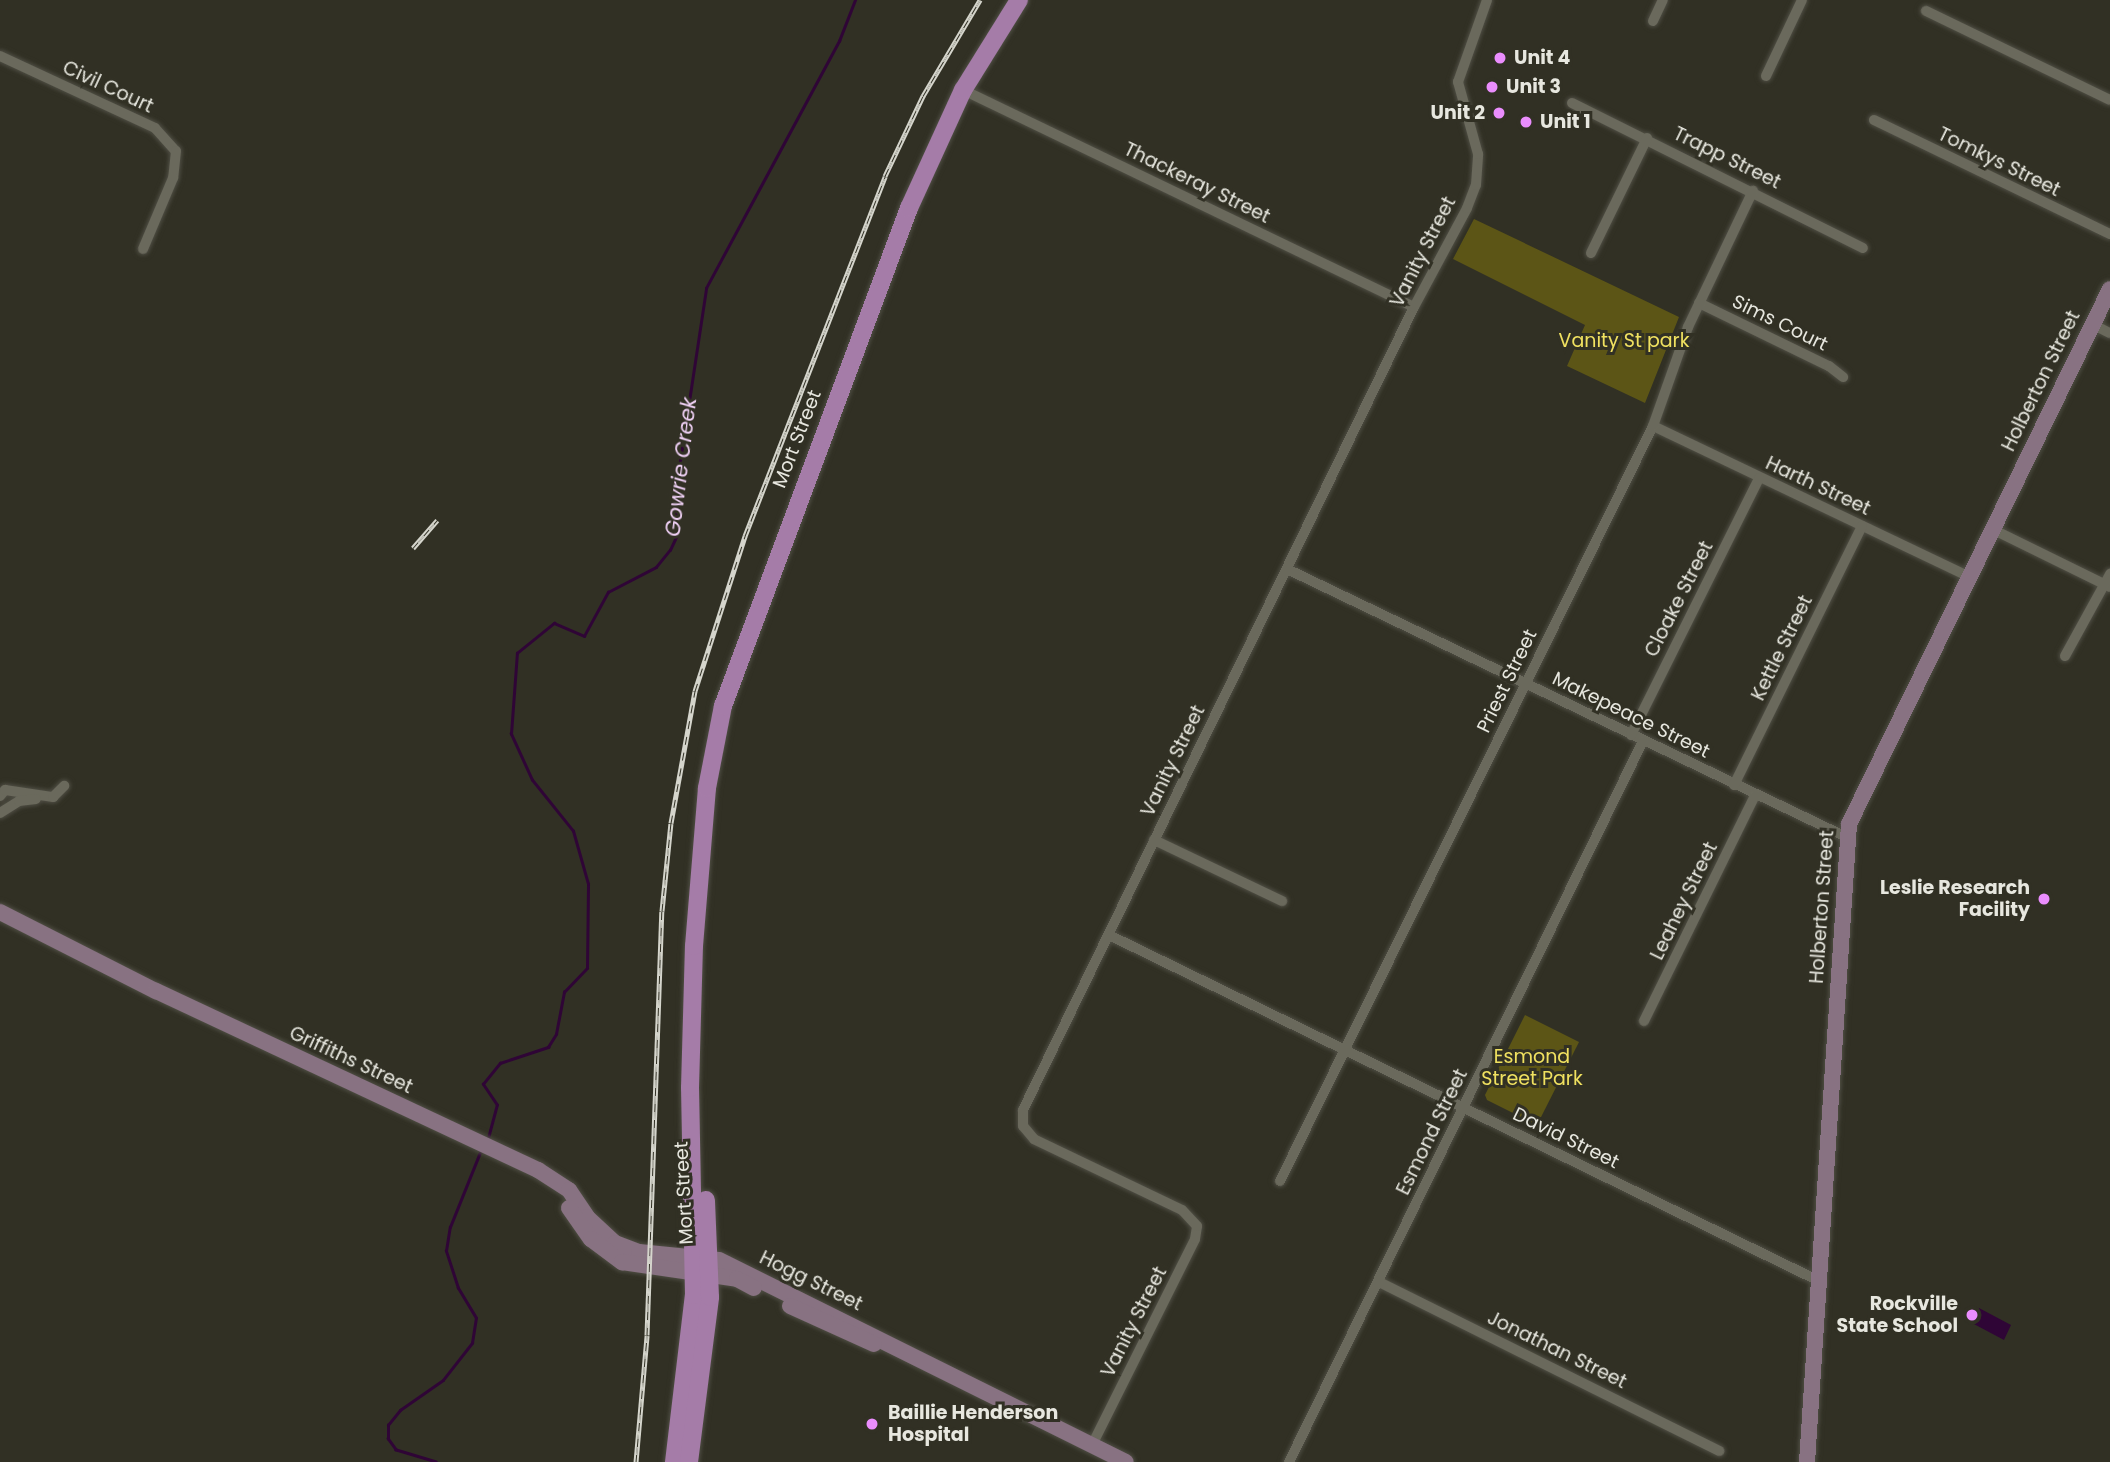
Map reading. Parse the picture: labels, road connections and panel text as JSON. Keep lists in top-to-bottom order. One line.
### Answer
{"streets":{"main road":["Mort Street"],"street":["Civil Court","Trapp Street","Tomkys Street","Thackeray Street","Vanity Street","Sims Court","Holberton Street","Harth Street","Cloake Street","Kettle Street","Priest Street","Makepeace Street","Leahey Street","Griffiths Street","Esmond Street","David Street","Hogg Street","Jonathan Street"]},"crossings":[["Trapp Street","Priest Street"],["Thackeray Street","Vanity Street"],["Thackeray Street","Mort Street"],["Vanity Street","Makepeace Street"],["Vanity Street","David Street"],["Vanity Street","Hogg Street"],["Sims Court","Priest Street"],["Holberton Street","Harth Street"],["Holberton Street","Makepeace Street"],["Holberton Street","David Street"],["Mort Street","Griffiths Street"],["Mort Street","Hogg Street"],["Harth Street","Cloake Street"],["Harth Street","Kettle Street"],["Harth Street","Priest Street"],["Cloake Street","Makepeace Street"],["Kettle Street","Makepeace Street"],["Priest Street","Makepeace Street"],["Priest Street","David Street"],["Makepeace Street","Leahey Street"],["Makepeace Street","Esmond Street"],["Griffiths Street","Hogg Street"],["Esmond Street","David Street"],["Esmond Street","Jonathan Street"]],"water":["Gowrie Creek"],"parks":["Vanity St park","Esmond Street Park"],"places":["Unit 4","Unit 3","Unit 2","Unit 1","Leslie Research Facility","Rockville State School","Baillie Henderson Hospital"]}
